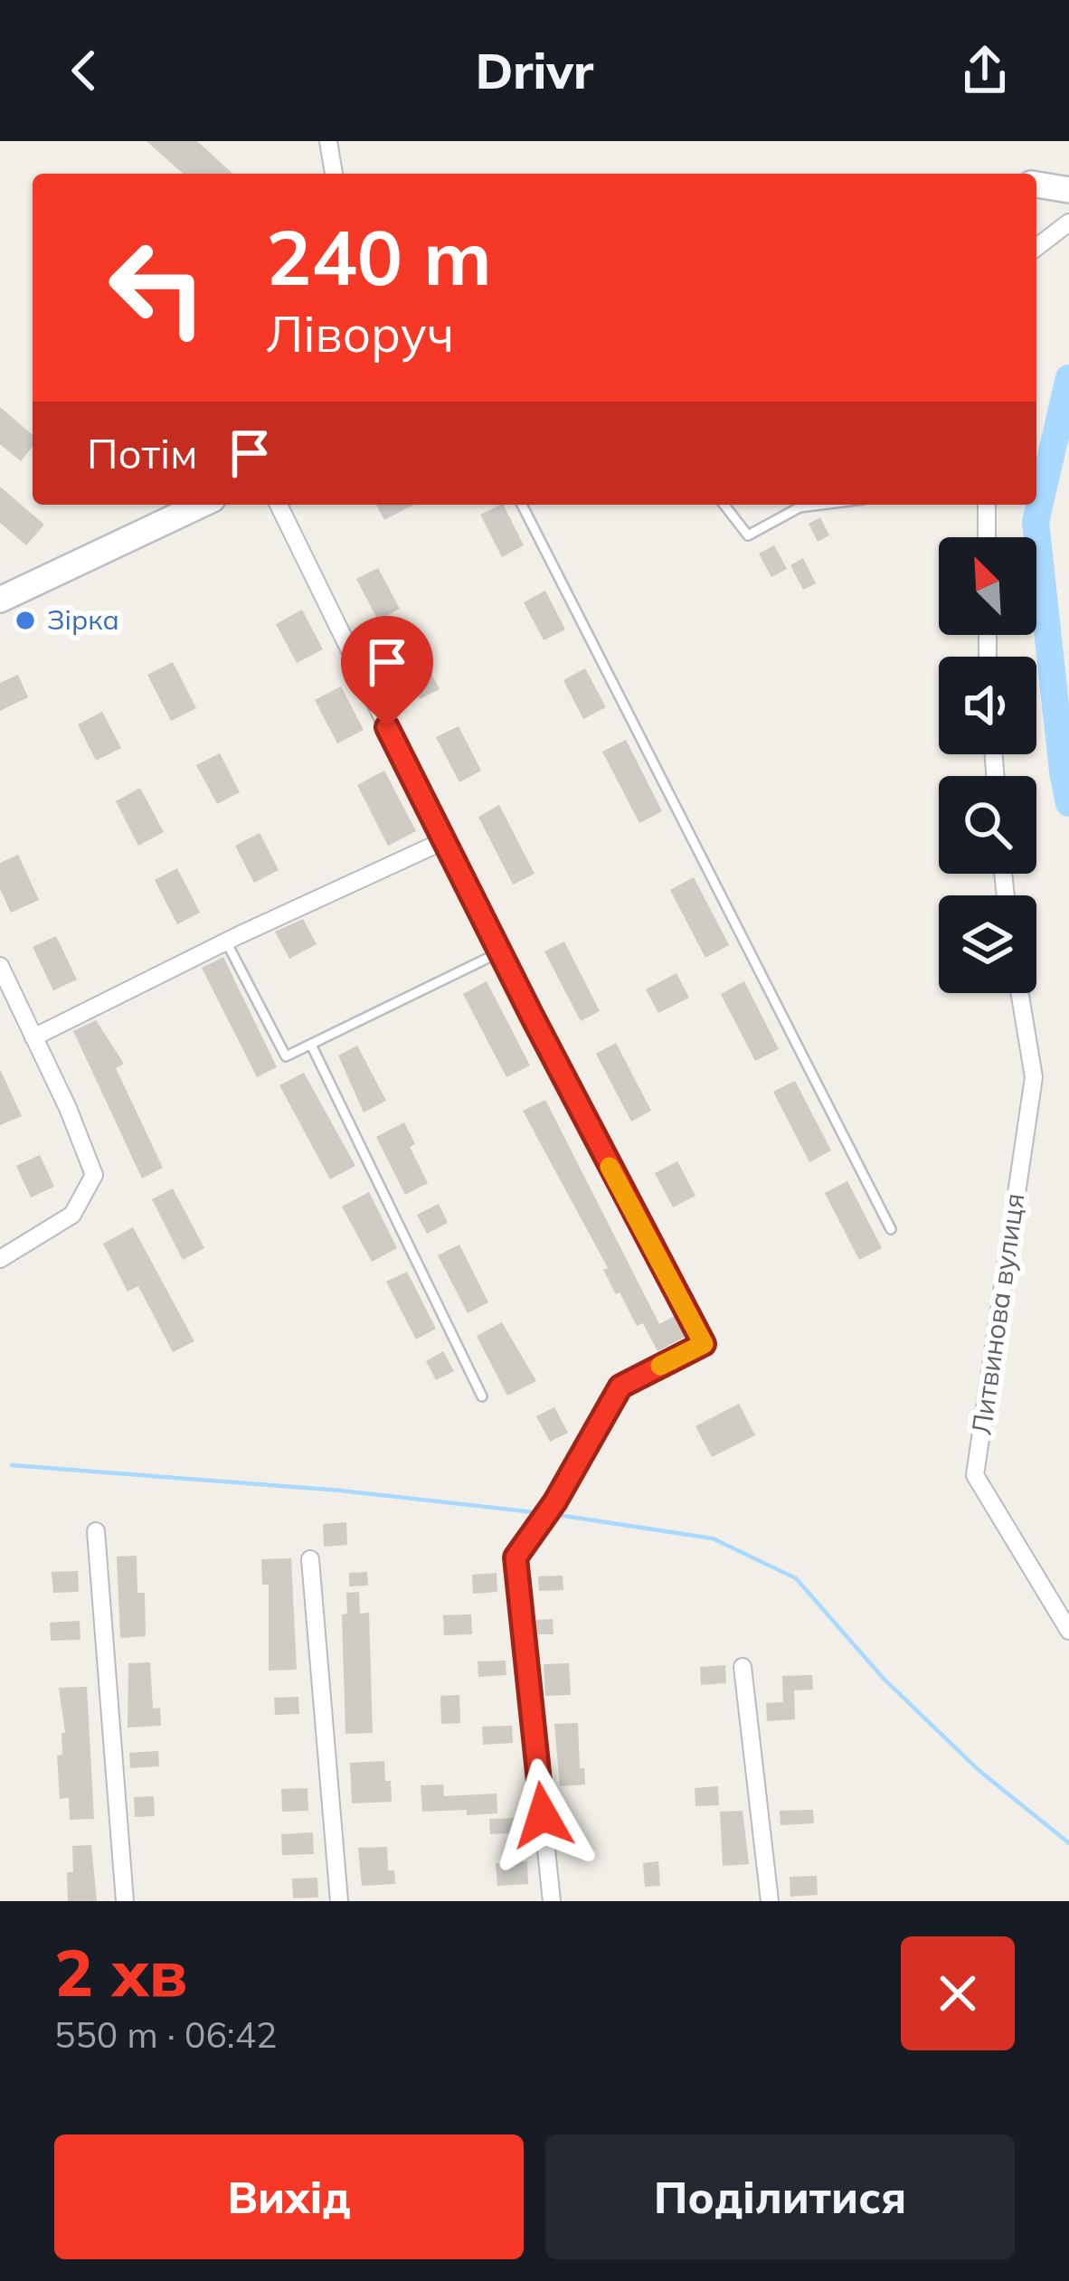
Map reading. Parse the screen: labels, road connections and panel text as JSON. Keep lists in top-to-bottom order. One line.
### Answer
{"streets":{"street":["Литвинова вулиця"]},"places":["Зірка"],"north":"top left","page":{"header":"Drivr","turn":["240 m","Ліворуч"],"then":"Потім","heading":["2 хв","550 m · 06:42"],"buttons":["Вихід","Поділитися"]}}
